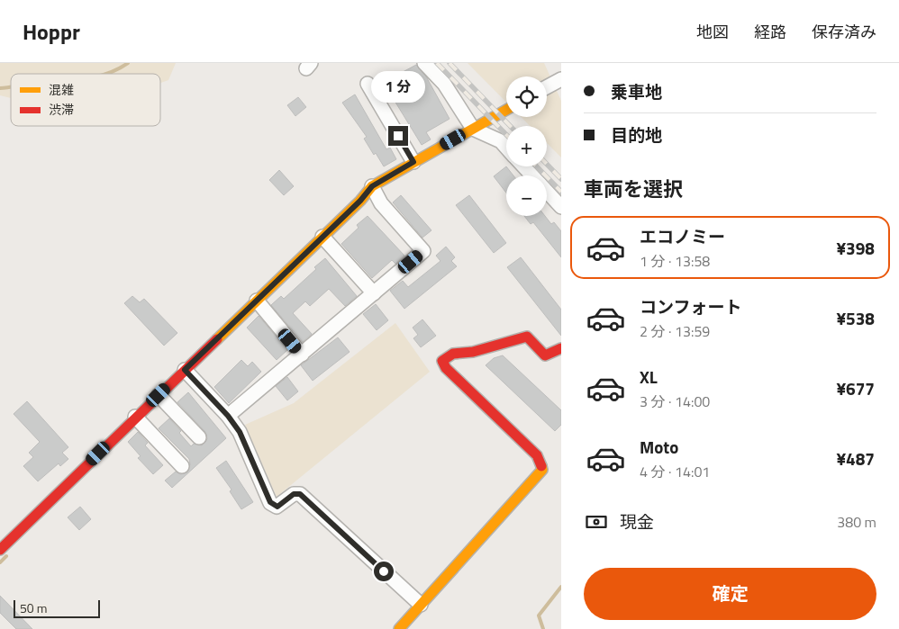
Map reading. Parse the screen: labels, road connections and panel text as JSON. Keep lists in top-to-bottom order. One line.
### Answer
{"legend":["混雑","渋滞"],"scale_bar":"50 m","page":{"header":"Hoppr","nav":["地図","経路","保存済み"],"banner":["乗車地","目的地"],"bubble":"1 分","map_buttons":["+","−"],"heading":"車両を選択","list":[{"name":"エコノミー","note":"1 分 · 13:58","value":"¥398"},{"name":"コンフォート","note":"2 分 · 13:59","value":"¥538"},{"name":"XL","note":"3 分 · 14:00","value":"¥677"},{"name":"Moto","note":"4 分 · 14:01","value":"¥487"}],"pay":["現金","380 m"],"buttons":"確定","scale":"50 m"}}
